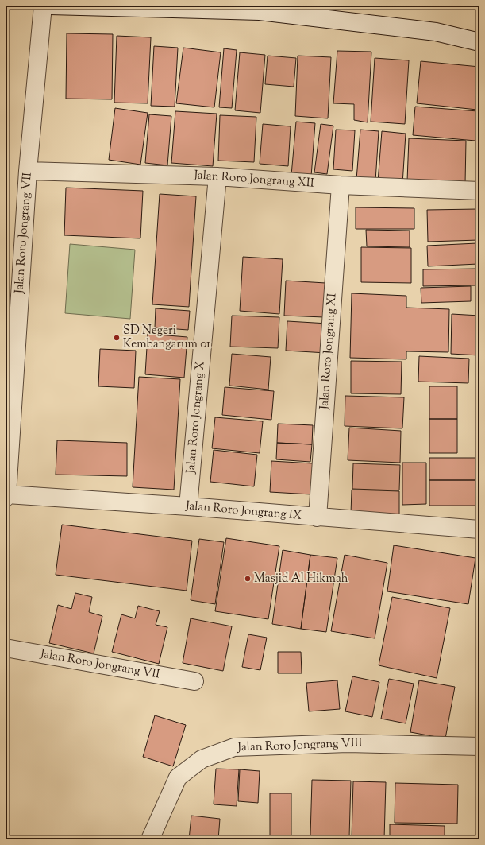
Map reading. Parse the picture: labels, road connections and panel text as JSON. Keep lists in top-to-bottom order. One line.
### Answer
{"streets":{"street":["Jalan Roro Jongrang XII","Jalan Roro Jongrang VII","Jalan Roro Jongrang XI","Jalan Roro Jongrang X","Jalan Roro Jongrang IX","Jalan Roro Jongrang VIII"]},"crossings":[["Jalan Roro Jongrang XII","Jalan Roro Jongrang VII"],["Jalan Roro Jongrang XII","Jalan Roro Jongrang XI"],["Jalan Roro Jongrang XII","Jalan Roro Jongrang X"],["Jalan Roro Jongrang VII","Jalan Roro Jongrang IX"],["Jalan Roro Jongrang XI","Jalan Roro Jongrang IX"],["Jalan Roro Jongrang X","Jalan Roro Jongrang IX"]],"places":["SD Negeri Kembangarum 01","Masjid Al Hikmah"]}
